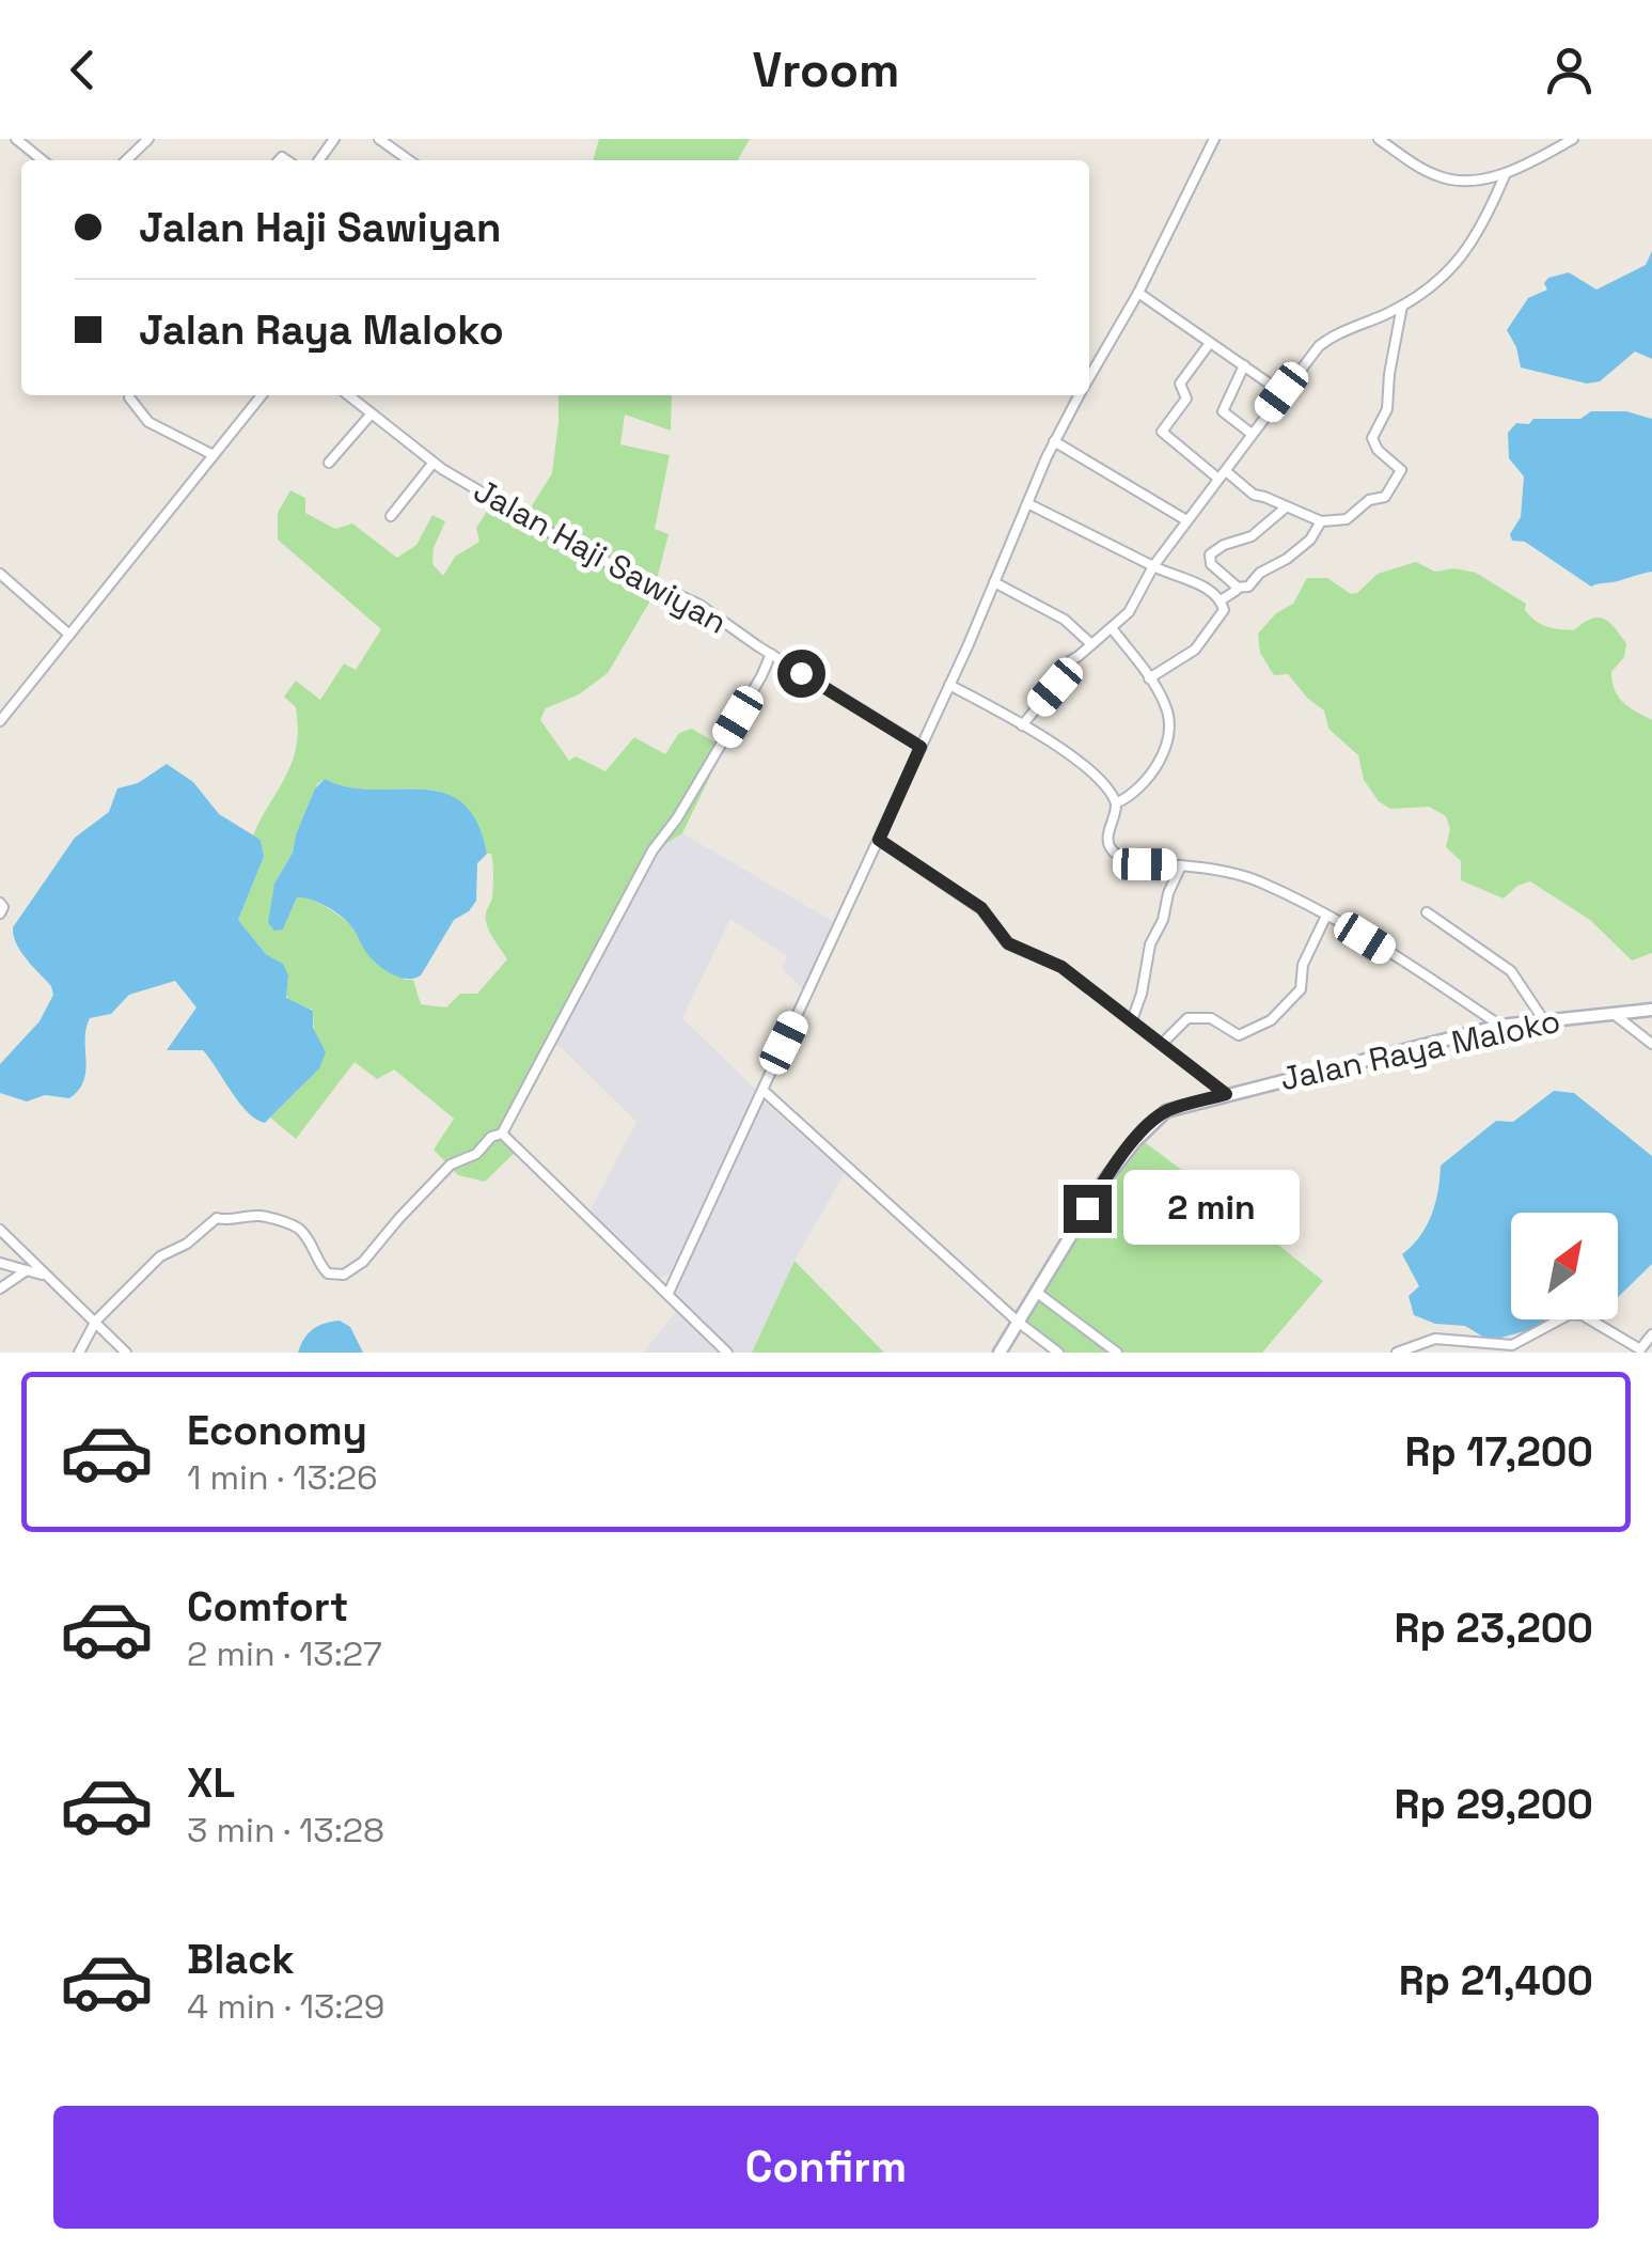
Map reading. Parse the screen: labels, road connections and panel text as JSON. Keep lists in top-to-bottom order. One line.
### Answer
{"streets":{"street":["Jalan Haji Sawiyan","Jalan Raya Maloko"]},"north":"top right","page":{"header":"Vroom","banner":["Jalan Haji Sawiyan","Jalan Raya Maloko"],"bubble":"2 min","list":[{"name":"Economy","note":"1 min · 13:26","value":"Rp 17,200"},{"name":"Comfort","note":"2 min · 13:27","value":"Rp 23,200"},{"name":"XL","note":"3 min · 13:28","value":"Rp 29,200"},{"name":"Black","note":"4 min · 13:29","value":"Rp 21,400"}],"buttons":"Confirm"}}
